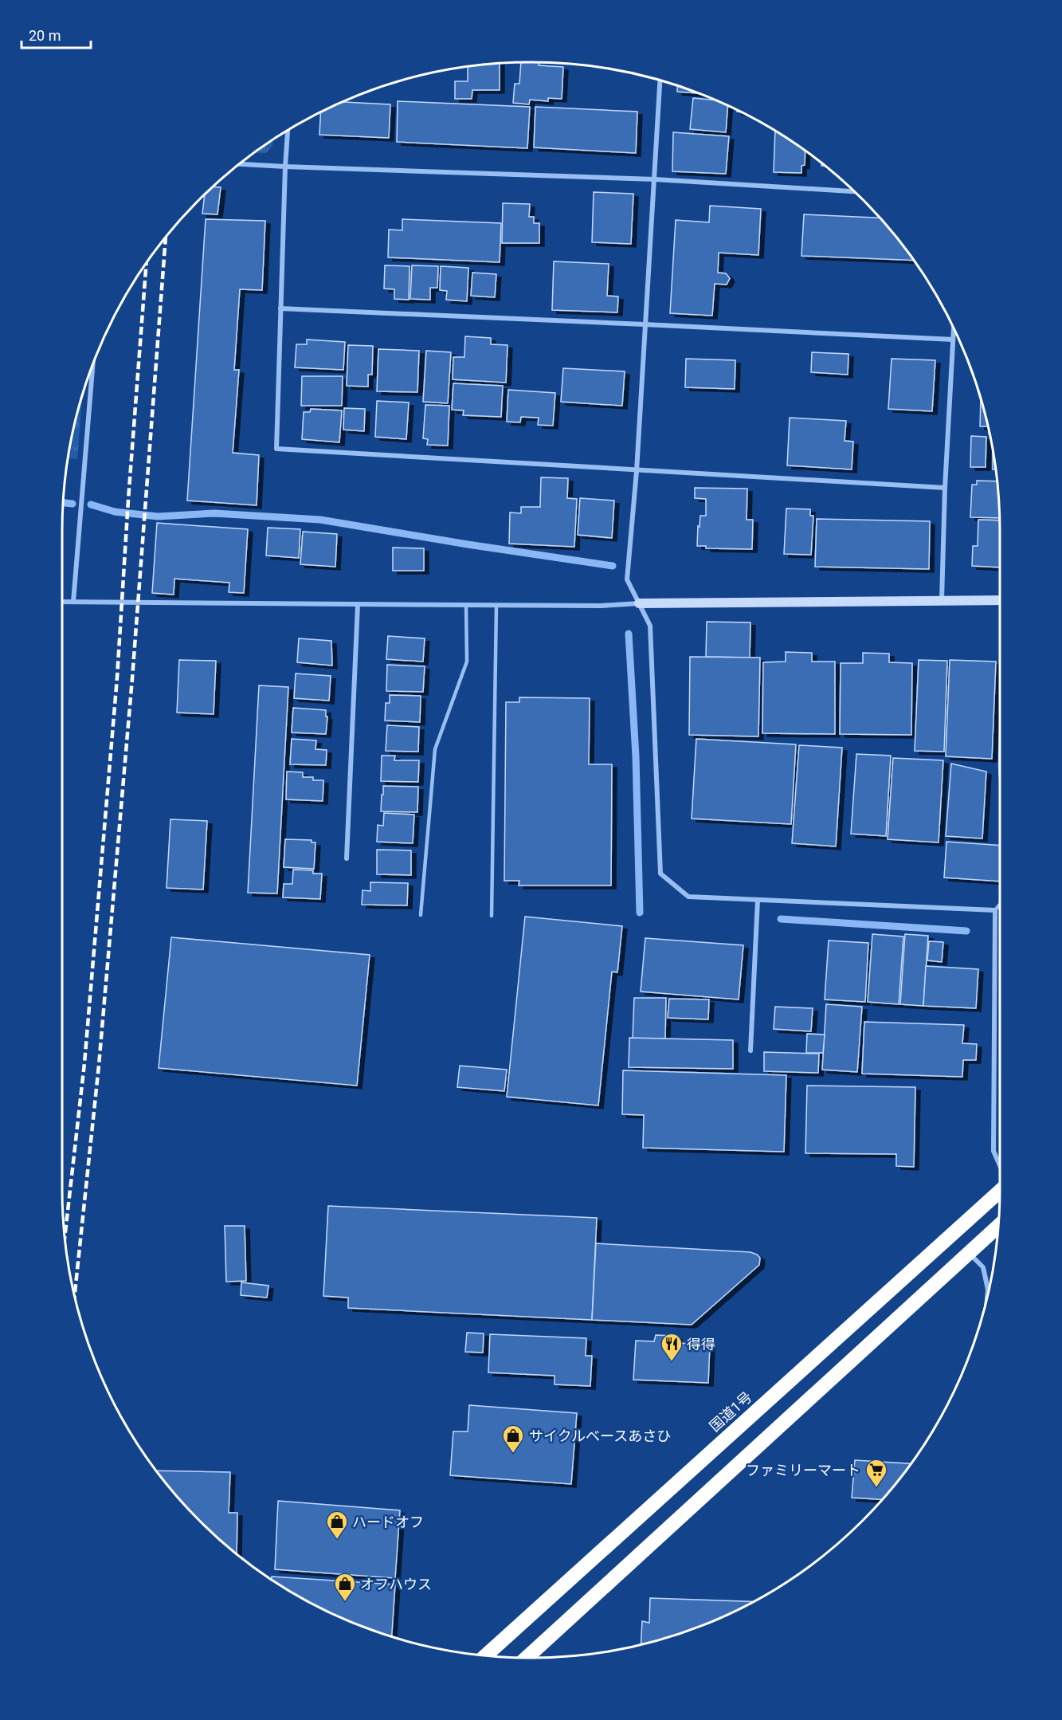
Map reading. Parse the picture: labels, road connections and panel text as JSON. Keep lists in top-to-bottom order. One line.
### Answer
{"streets":{"highway":["国道1号"]},"places":{"restaurant":["得得"],"shop":["サイクルベースあさひ","ハードオフ","オフハウス"],"supermarket":["ファミリーマート"]},"scale_bar":"20 m"}
